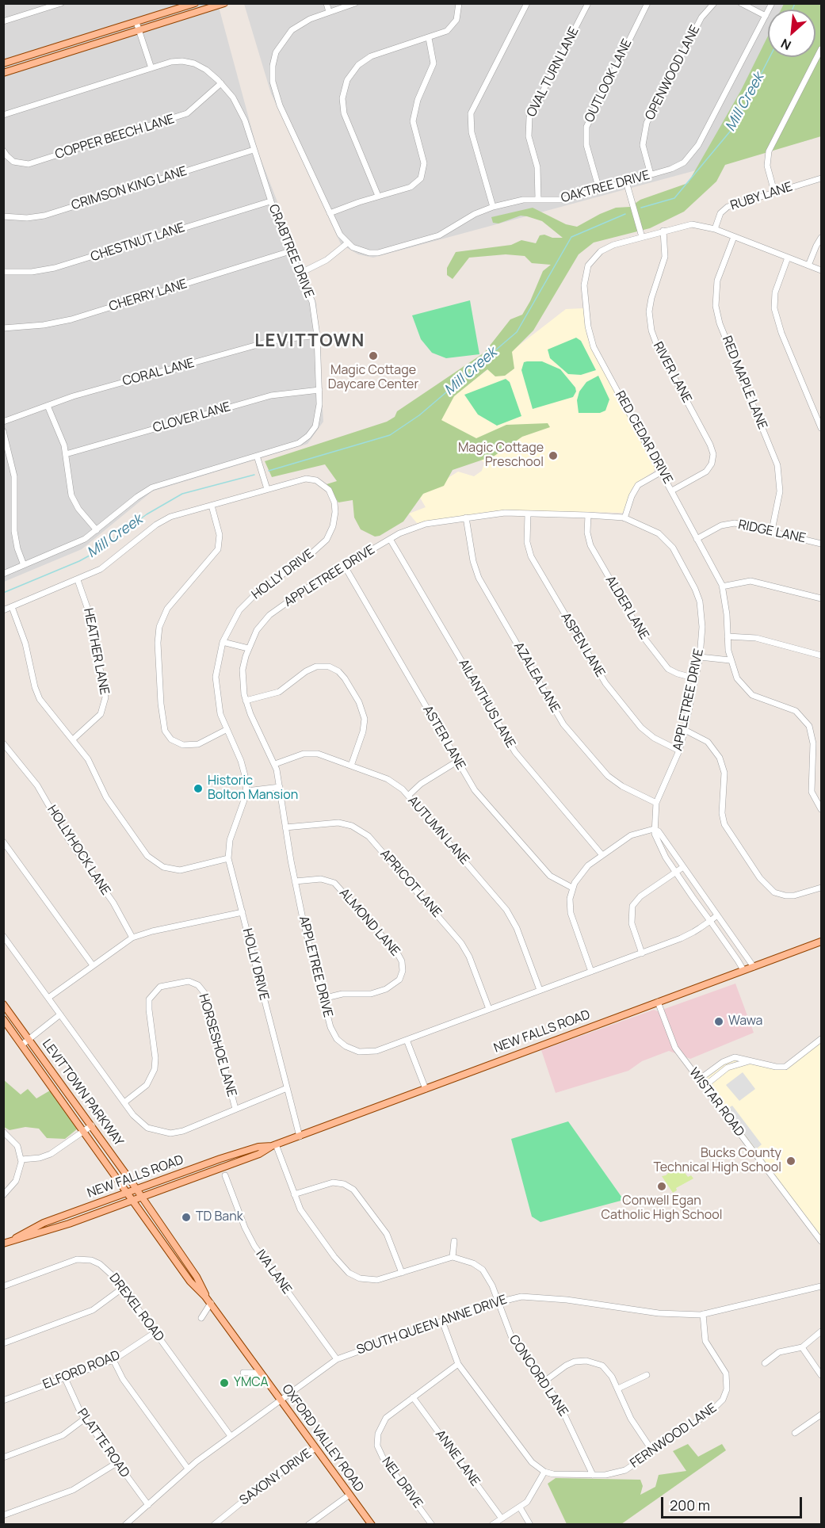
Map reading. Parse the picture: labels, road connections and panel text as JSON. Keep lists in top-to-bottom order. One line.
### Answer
{"streets":{"main road":["NEW FALLS ROAD","LEVITTOWN PARKWAY","OXFORD VALLEY ROAD"],"street":["OVAL TURN LANE","OPENWOOD LANE","OUTLOOK LANE","COPPER BEECH LANE","OAKTREE DRIVE","CRIMSON KING LANE","RUBY LANE","CHESTNUT LANE","CRABTREE DRIVE","CHERRY LANE","CORAL LANE","RIVER LANE","RED MAPLE LANE","CLOVER LANE","RED CEDAR DRIVE","RIDGE LANE","HOLLY DRIVE","APPLETREE DRIVE","ALDER LANE","ASPEN LANE","HEATHER LANE","AZALEA LANE","AILANTHUS LANE","ASTER LANE","AUTUMN LANE","HOLLYHOCK LANE","APRICOT LANE","ALMOND LANE","HORSESHOE LANE","WISTAR ROAD","IVA LANE","DREXEL ROAD","SOUTH QUEEN ANNE DRIVE","ELFORD ROAD","CONCORD LANE","FERNWOOD LANE","PLATTE ROAD","ANNE LANE","SAXONY DRIVE","NEL DRIVE"]},"crossings":[["OVAL TURN LANE","OAKTREE DRIVE"],["OPENWOOD LANE","OAKTREE DRIVE"],["OUTLOOK LANE","OAKTREE DRIVE"],["COPPER BEECH LANE","CRABTREE DRIVE"],["CRIMSON KING LANE","CRABTREE DRIVE"],["RUBY LANE","RED CEDAR DRIVE"],["CHESTNUT LANE","CRABTREE DRIVE"],["CRABTREE DRIVE","CHERRY LANE"],["CRABTREE DRIVE","CORAL LANE"],["CRABTREE DRIVE","CLOVER LANE"],["RIVER LANE","RED CEDAR DRIVE"],["RED MAPLE LANE","RED CEDAR DRIVE"],["RED MAPLE LANE","RIDGE LANE"],["RED CEDAR DRIVE","RIDGE LANE"],["HOLLY DRIVE","HEATHER LANE"],["HOLLY DRIVE","NEW FALLS ROAD"],["APPLETREE DRIVE","ALDER LANE"],["APPLETREE DRIVE","ASPEN LANE"],["APPLETREE DRIVE","AZALEA LANE"],["APPLETREE DRIVE","AILANTHUS LANE"],["APPLETREE DRIVE","ASTER LANE"],["APPLETREE DRIVE","AUTUMN LANE"],["APPLETREE DRIVE","APRICOT LANE"],["APPLETREE DRIVE","ALMOND LANE"],["APPLETREE DRIVE","NEW FALLS ROAD"],["NEW FALLS ROAD","LEVITTOWN PARKWAY"],["NEW FALLS ROAD","WISTAR ROAD"],["NEW FALLS ROAD","OXFORD VALLEY ROAD"],["LEVITTOWN PARKWAY","OXFORD VALLEY ROAD"],["IVA LANE","SOUTH QUEEN ANNE DRIVE"],["DREXEL ROAD","SOUTH QUEEN ANNE DRIVE"],["DREXEL ROAD","ELFORD ROAD"],["SOUTH QUEEN ANNE DRIVE","CONCORD LANE"],["SOUTH QUEEN ANNE DRIVE","FERNWOOD LANE"],["SOUTH QUEEN ANNE DRIVE","OXFORD VALLEY ROAD"],["SOUTH QUEEN ANNE DRIVE","PLATTE ROAD"],["ELFORD ROAD","PLATTE ROAD"],["CONCORD LANE","FERNWOOD LANE"],["OXFORD VALLEY ROAD","SAXONY DRIVE"],["ANNE LANE","NEL DRIVE"]],"districts":["LEVITTOWN"],"water":["Mill Creek"],"places":["Magic Cottage Daycare Center","Magic Cottage Preschool","Historic Bolton Mansion","Wawa","Bucks County Technical High School","Conwell Egan Catholic High School","TD Bank","YMCA"],"scale_bar":"200 m","north":"bottom left"}
